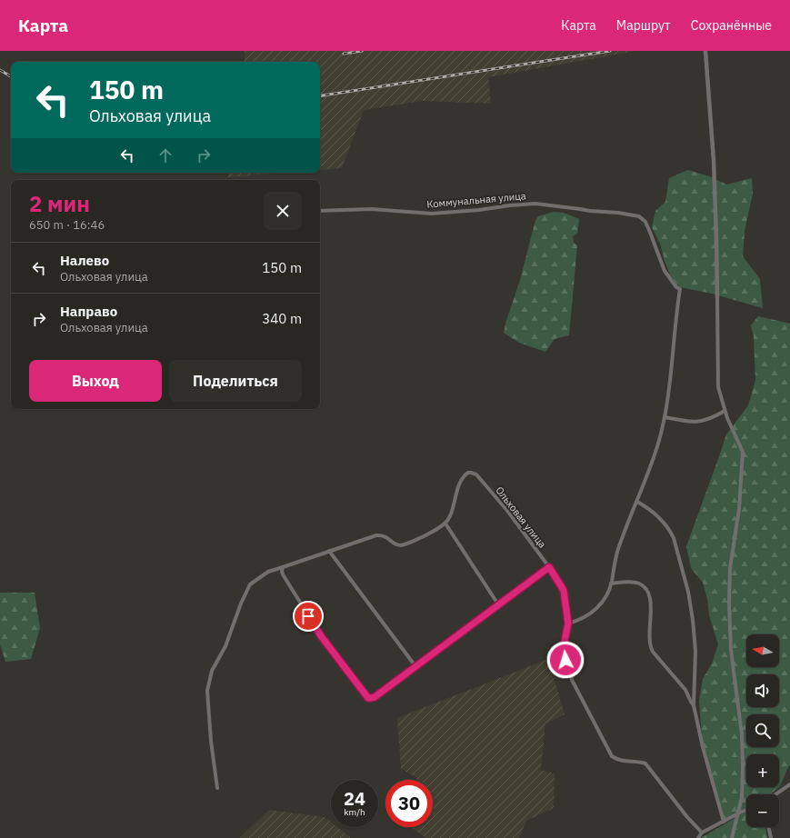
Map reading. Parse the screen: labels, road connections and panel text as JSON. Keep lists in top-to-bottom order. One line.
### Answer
{"streets":{"street":["Коммунальная улица","Ольховая улица"]},"north":"left","page":{"header":"Карта","nav":["Карта","Маршрут","Сохранённые"],"turn":["150 m","Ольховая улица"],"heading":["2 мин","650 m · 16:46"],"list":[{"name":"Налево","note":"Ольховая улица","value":"150 m"},{"name":"Направо","note":"Ольховая улица","value":"340 m"}],"buttons":["Выход","Поделиться"],"map_buttons":["+","−"],"speed":"24 km/h","limit":"30"}}
